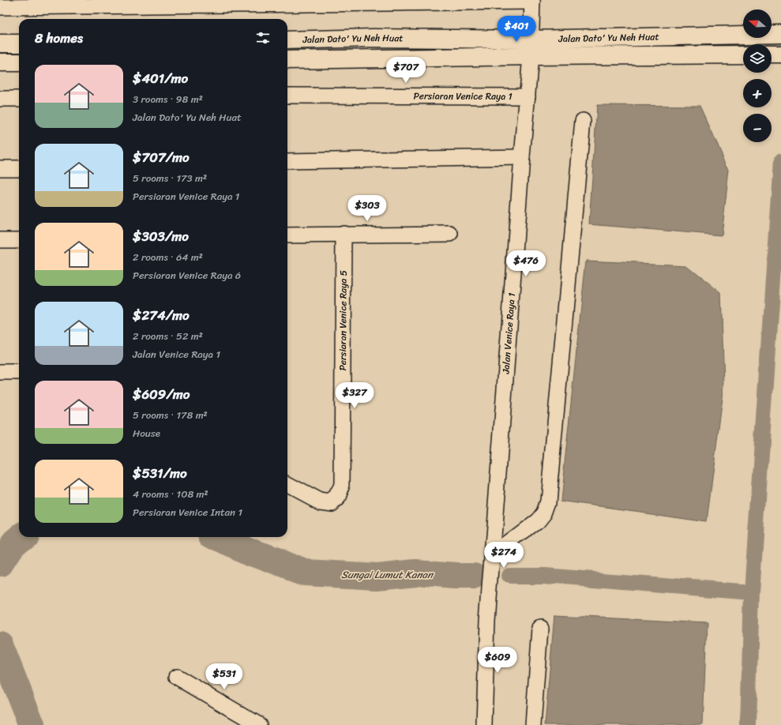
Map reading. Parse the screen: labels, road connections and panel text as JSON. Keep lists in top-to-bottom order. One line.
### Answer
{"streets":{"main road":["Jalan Dato' Yu Neh Huat"],"street":["Persiaran Venice Raya 1","Persiaran Venice Raya 5","Jalan Venice Raya 1"]},"crossings":[["Jalan Dato' Yu Neh Huat","Jalan Venice Raya 1"],["Persiaran Venice Raya 1","Jalan Venice Raya 1"]],"water":["Sungai Lumut Kanan"],"north":"left","page":{"map_buttons":["+","−"],"price":["$401","$707","$303","$476","$327","$274","$609","$531"],"heading":"8 homes","list":[{"name":"$401/mo","note":"3 rooms · 98 m² · Jalan Dato' Yu Neh Huat"},{"name":"$707/mo","note":"5 rooms · 173 m² · Persiaran Venice Raya 1"},{"name":"$303/mo","note":"2 rooms · 64 m² · Persiaran Venice Raya 6"},{"name":"$274/mo","note":"2 rooms · 52 m² · Jalan Venice Raya 1"},{"name":"$609/mo","note":"5 rooms · 178 m² · House"},{"name":"$531/mo","note":"4 rooms · 108 m² · Persiaran Venice Intan 1"}]}}
